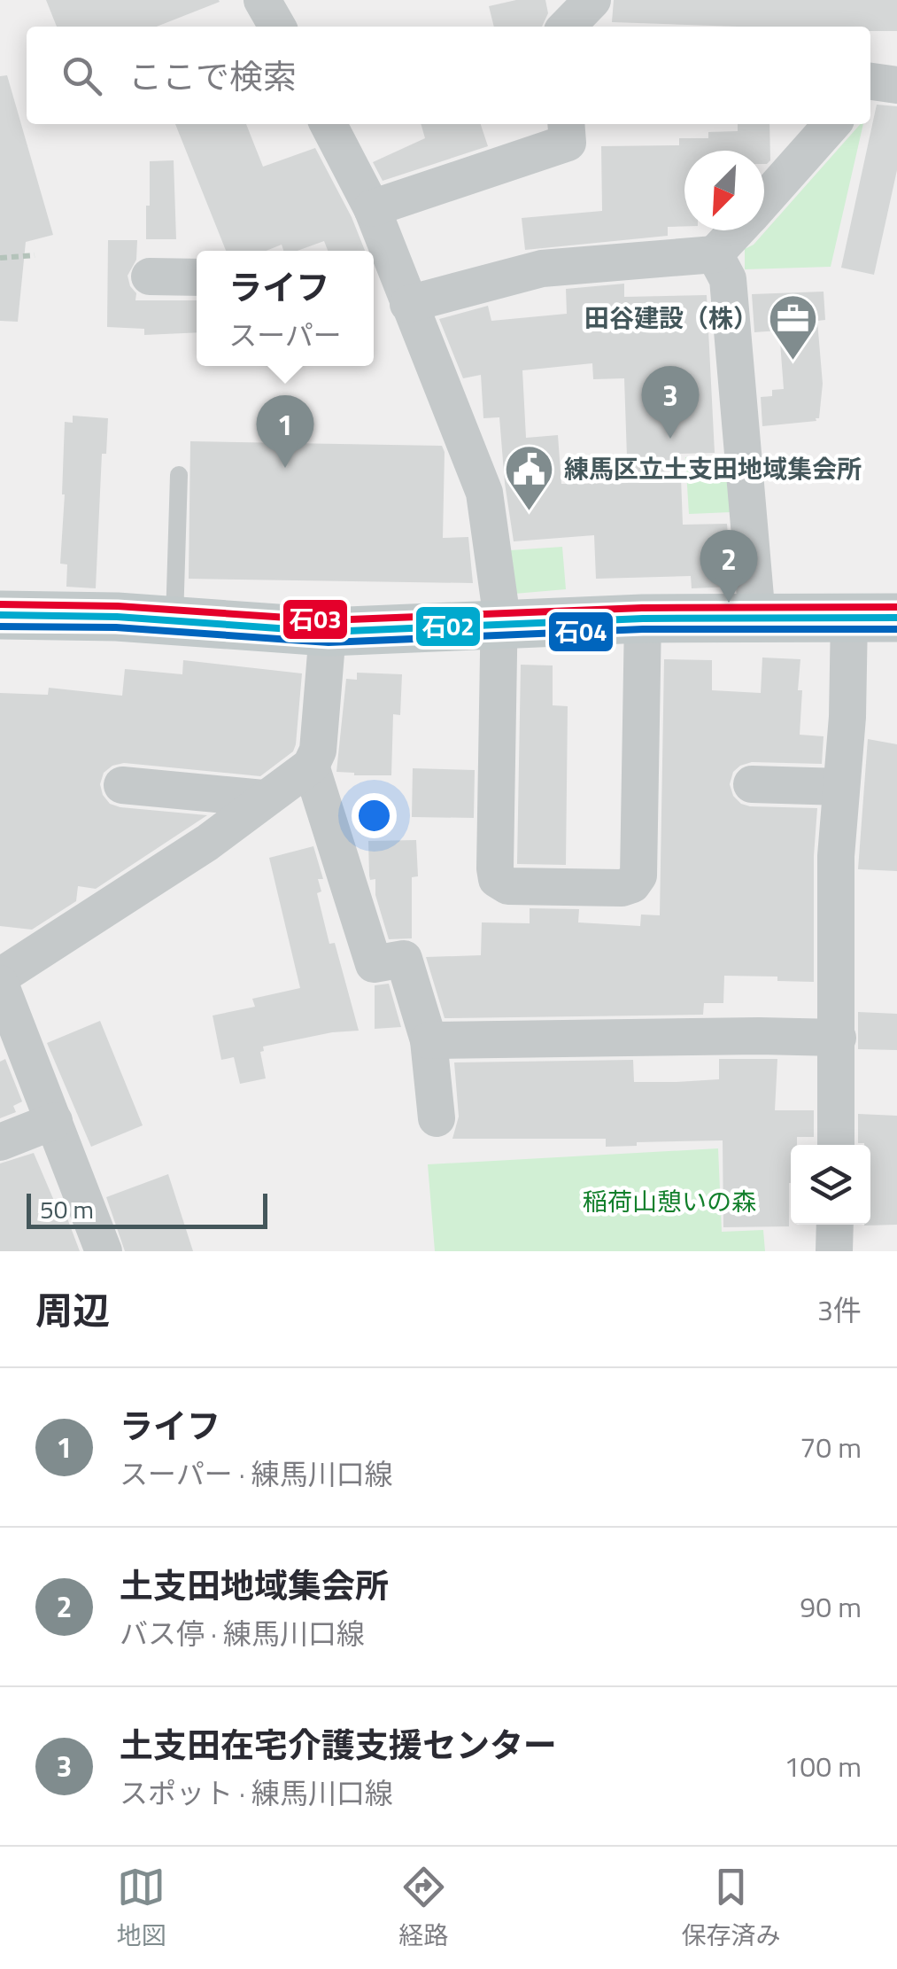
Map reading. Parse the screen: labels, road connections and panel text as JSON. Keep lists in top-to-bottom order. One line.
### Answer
{"parks":["稲荷山憩いの森"],"places":{"office":["田谷建設（株）"],"public building":["練馬区立土支田地域集会所"]},"lines":["transit line 石03","transit line 石02","transit line 石04"],"scale_bar":"50 m","north":"bottom left","page":{"search":"ここで検索","popup":["ライフ","スーパー"],"pins":["3","1","2"],"scale":"50 m","heading":["周辺","3件"],"list":[{"mark":"1","name":"ライフ","note":"スーパー · 練馬川口線","value":"70 m"},{"mark":"2","name":"土支田地域集会所","note":"バス停 · 練馬川口線","value":"90 m"},{"mark":"3","name":"土支田在宅介護支援センター","note":"スポット · 練馬川口線","value":"100 m"}],"nav":["地図","経路","保存済み"]}}
